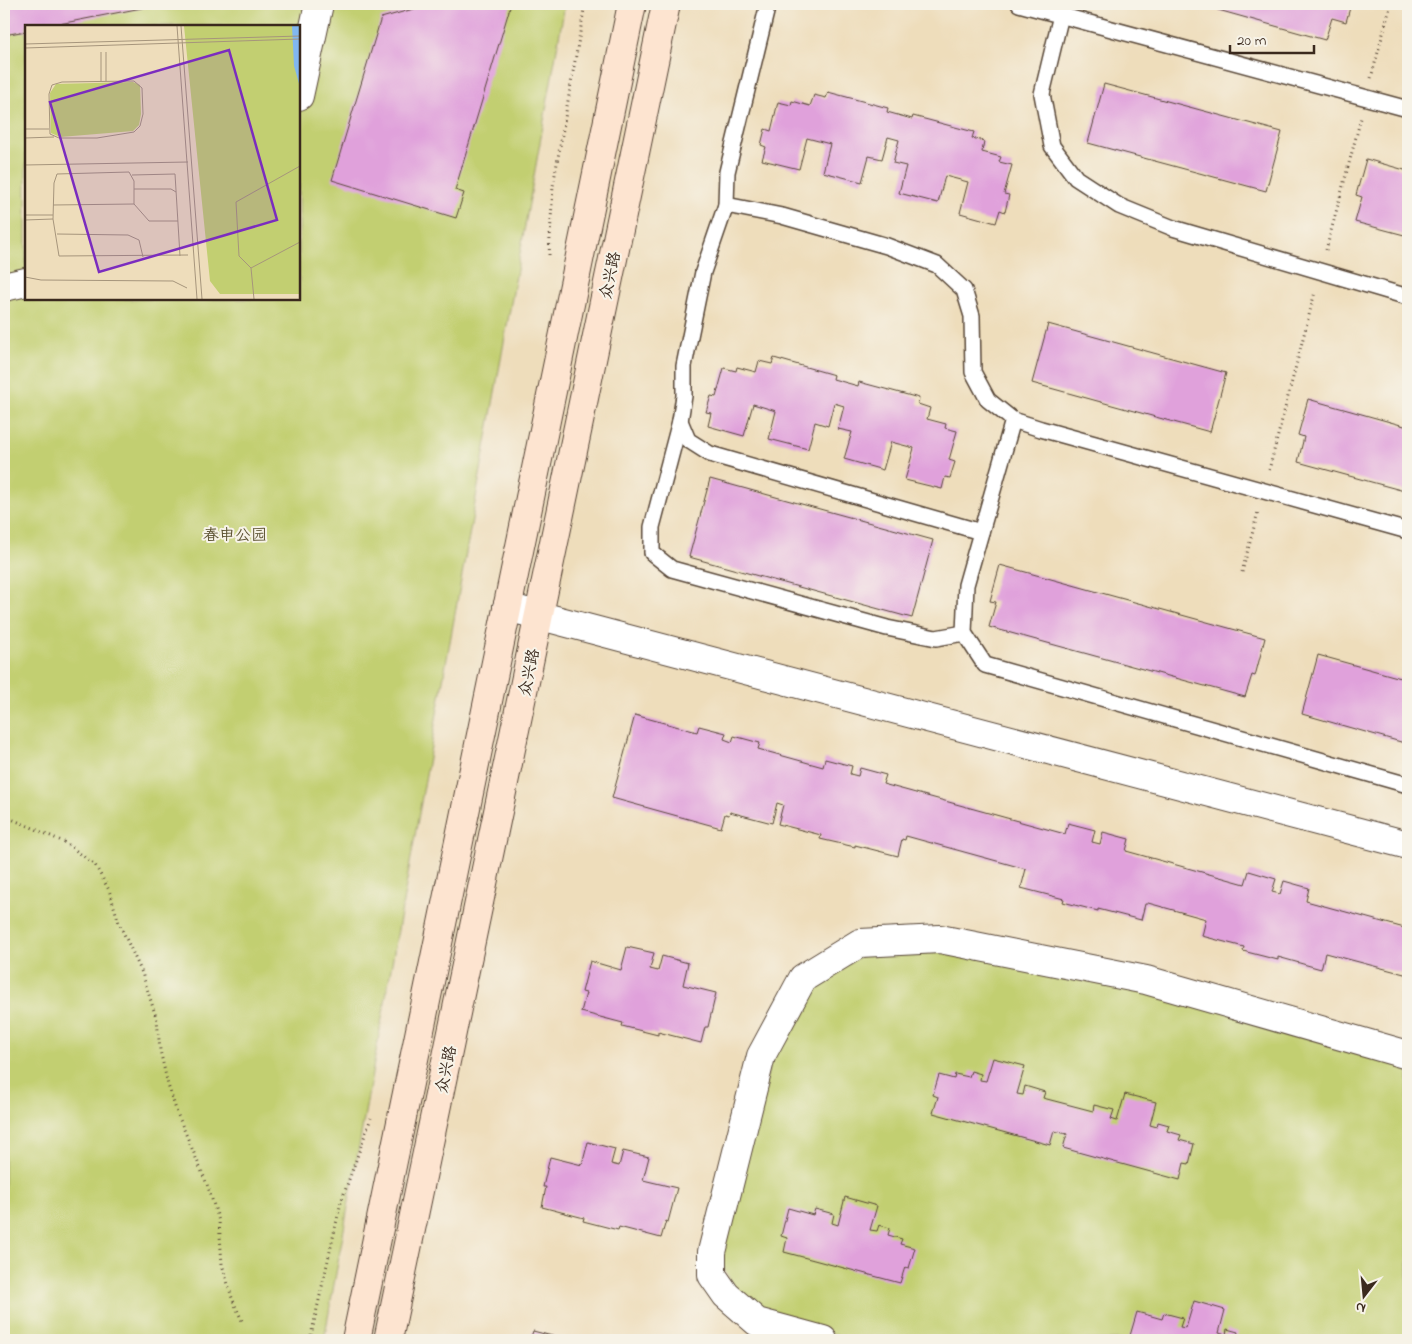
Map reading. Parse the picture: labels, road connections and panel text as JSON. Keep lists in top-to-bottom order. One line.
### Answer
{"streets":{"street":["众兴路"]},"parks":["春申公园"],"scale_bar":"20 m","north":"bottom"}
